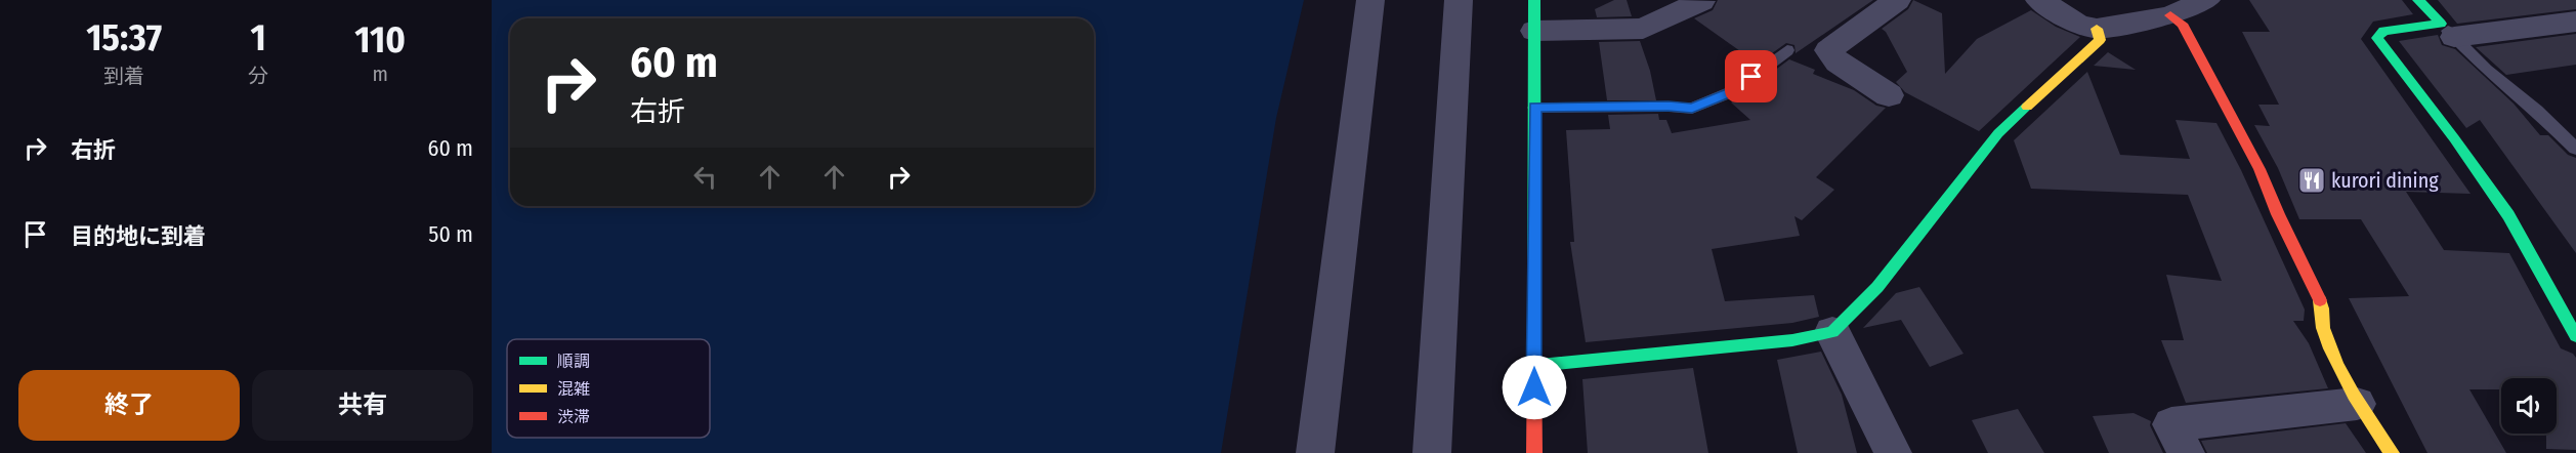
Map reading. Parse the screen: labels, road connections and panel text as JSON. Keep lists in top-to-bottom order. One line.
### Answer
{"places":{"restaurant":["kurori dining"]},"legend":["順調","混雑","渋滞"],"page":{"eta":["15:37","到着","1","分","110","m"],"turn":["60 m","右折"],"list":[{"name":"右折","value":"60 m"},{"name":"目的地に到着","value":"50 m"}],"buttons":["終了","共有"]}}
